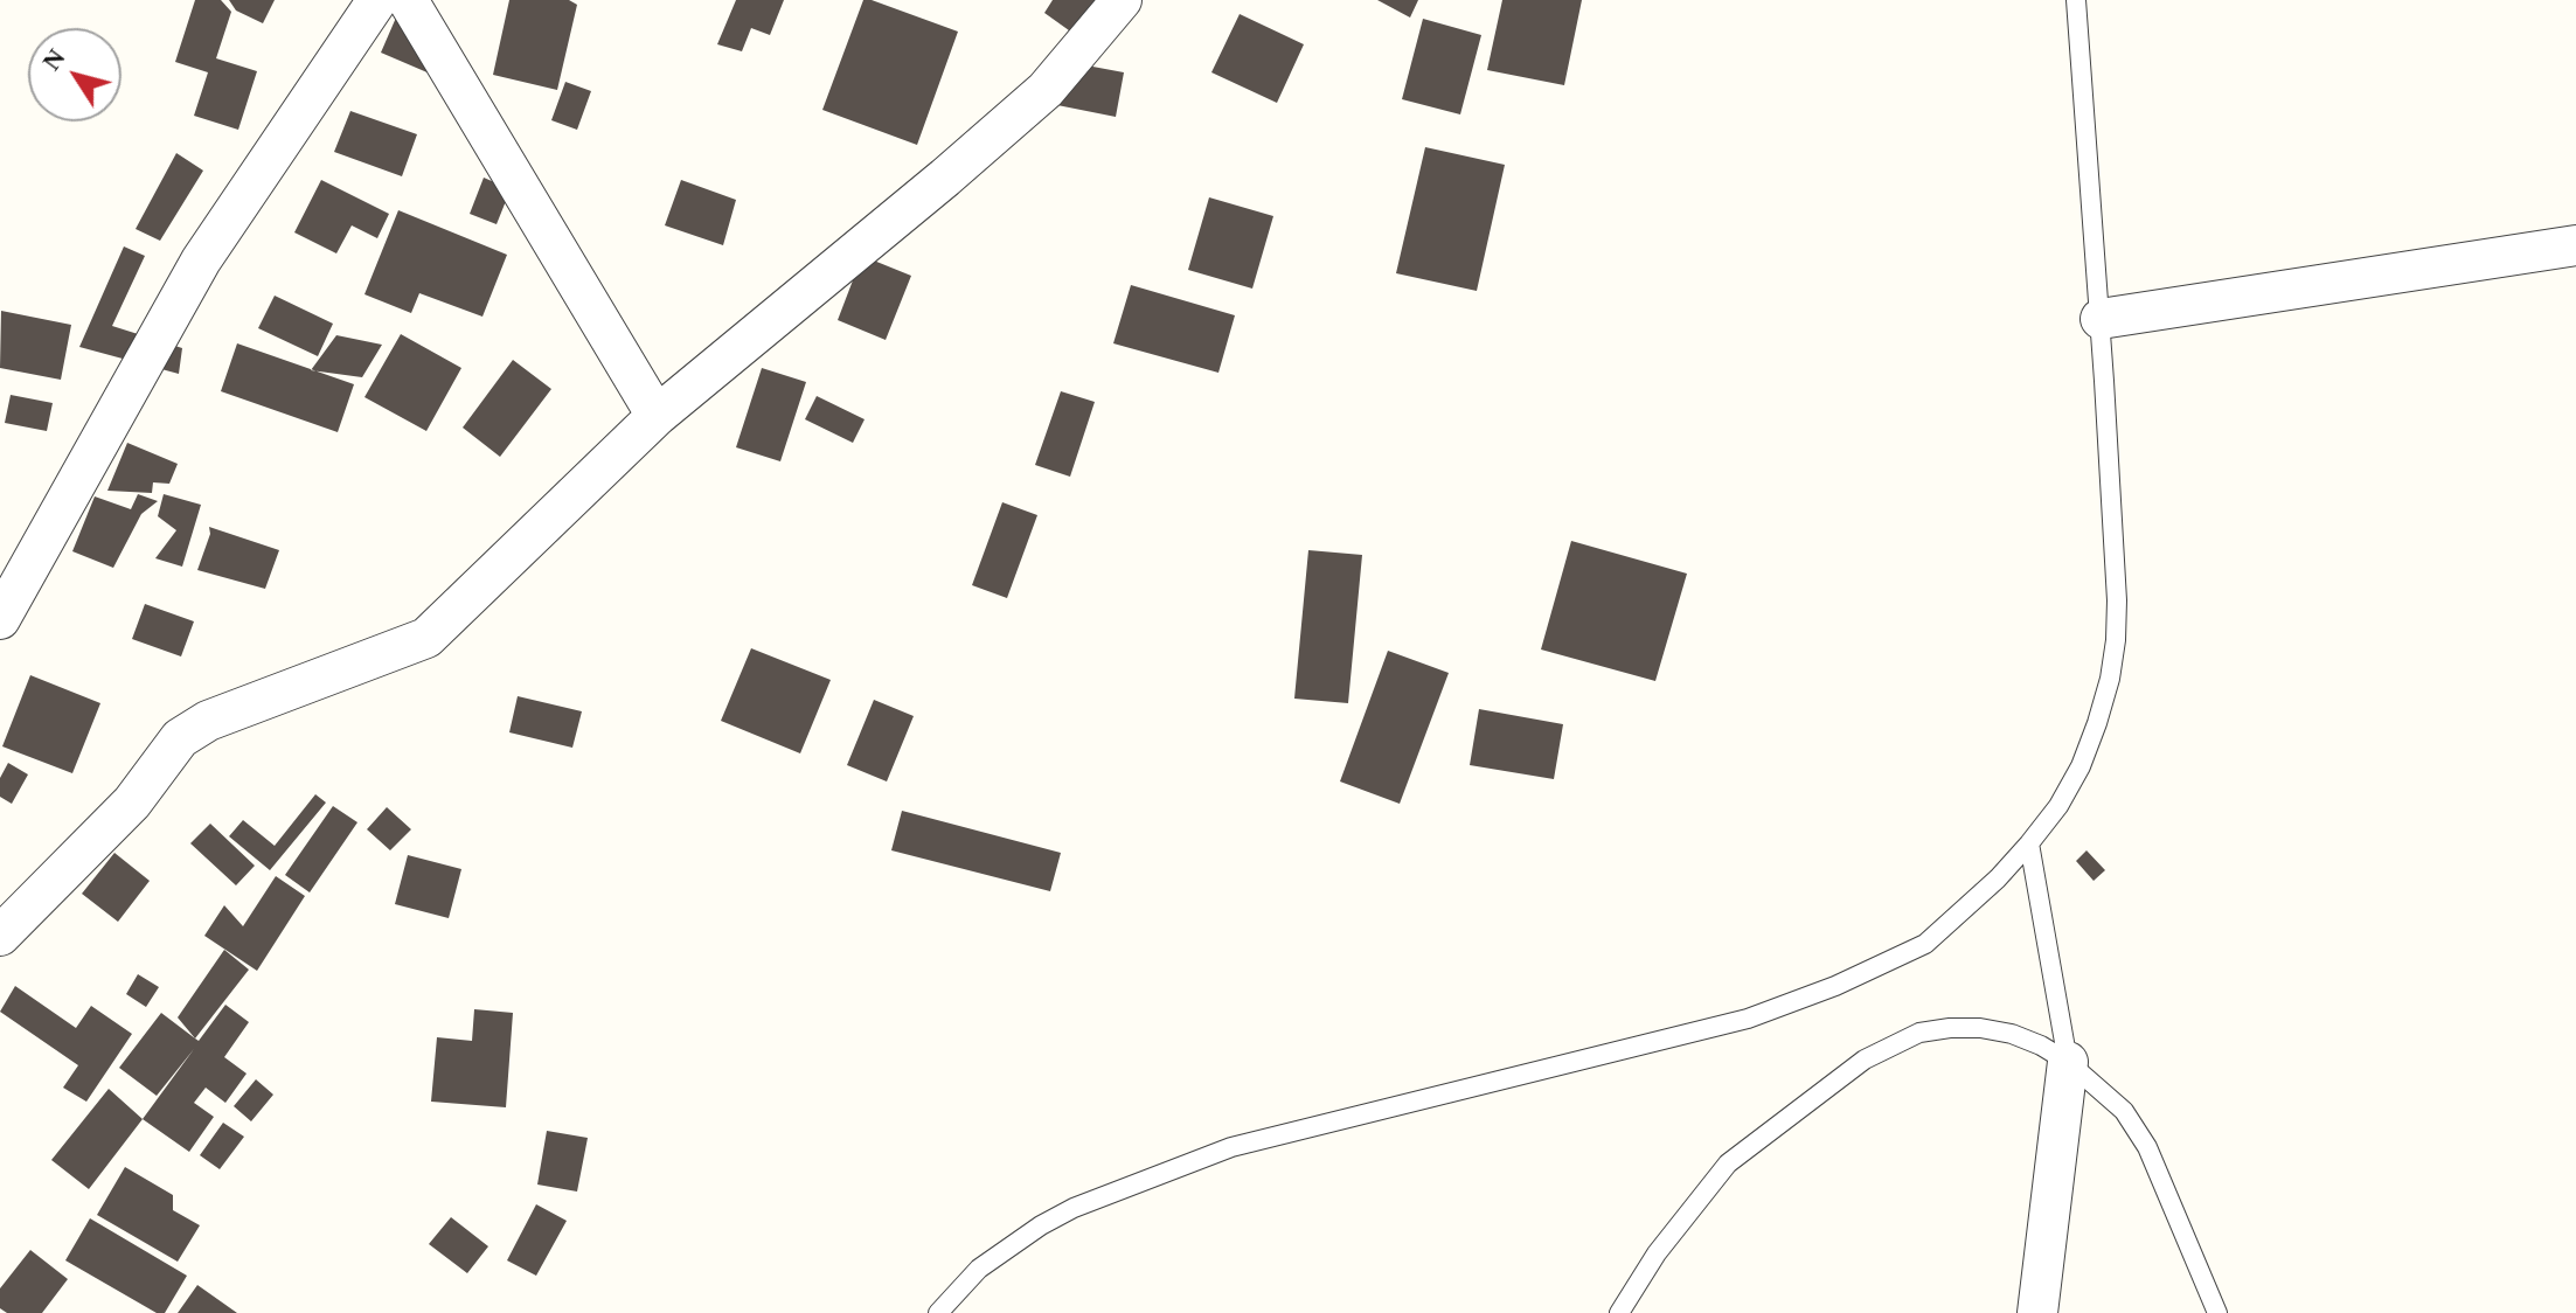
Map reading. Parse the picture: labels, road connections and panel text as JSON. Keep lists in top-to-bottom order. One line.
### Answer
{"north":"top left"}
